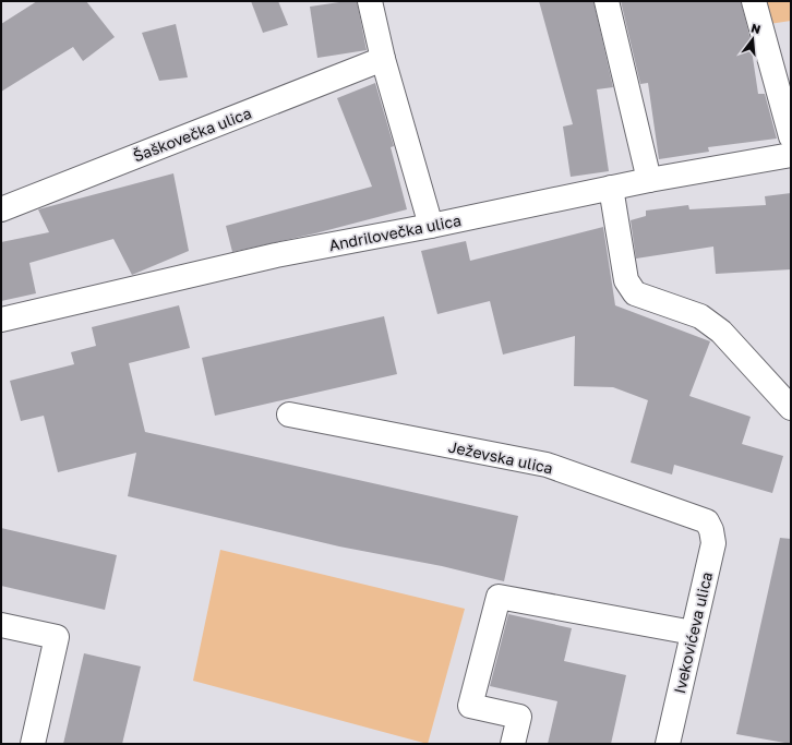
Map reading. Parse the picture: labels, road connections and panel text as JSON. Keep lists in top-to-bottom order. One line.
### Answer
{"streets":{"street":["Šaškovečka ulica","Andrilovečka ulica","Ježevska ulica","Ivekovićeva ulica"]},"crossings":[["Ježevska ulica","Ivekovićeva ulica"]],"north":"top"}
